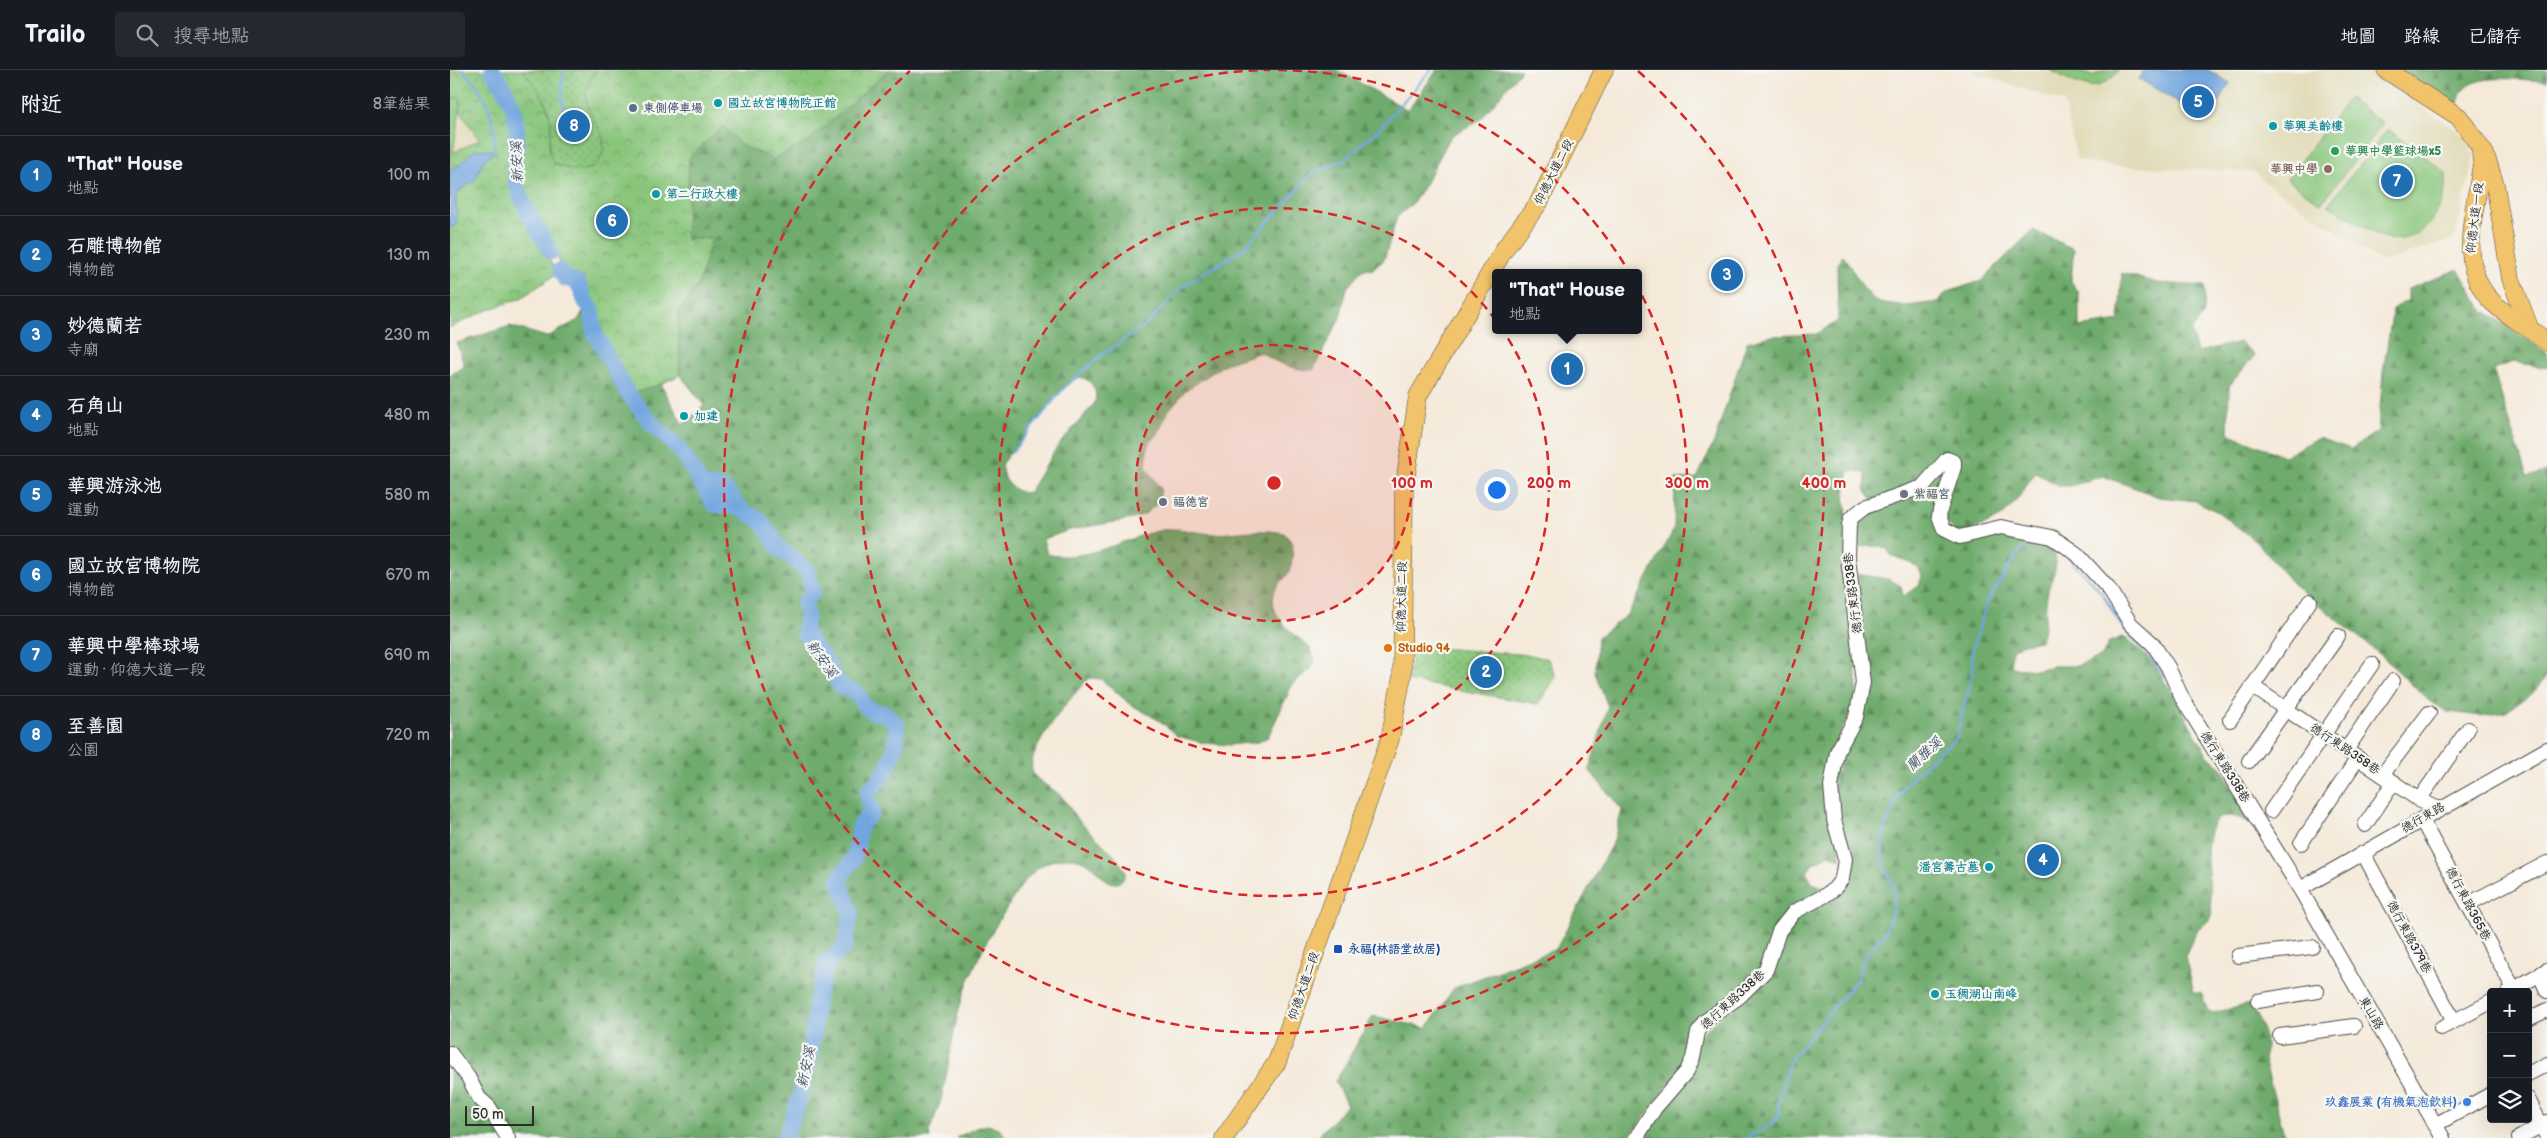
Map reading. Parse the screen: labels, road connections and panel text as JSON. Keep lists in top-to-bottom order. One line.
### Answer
{"streets":{"main road":["仰德大道二段","仰德大道一段"],"street":["德行東路338巷","德行東路358巷","德行東路","德行東路365巷","德行東路379巷","東山路"]},"crossings":[["德行東路338巷","德行東路"],["德行東路338巷","東山路"],["德行東路358巷","德行東路"],["德行東路","德行東路365巷"],["德行東路","德行東路379巷"],["德行東路","東山路"]],"water":["新安溪","蘭雅溪"],"places":{"other":["國立故宮博物院正館","東側停車場","華興美齡樓","華興中學籃球場x5","華興中學","第二行政大樓","加建","紫福宮","福德宮","Studio 94","潘宮籌古墓","玉稠湖山南峰","玖鑫展業 (有機氣泡飲料)"],"transit":["永福(林語堂故居)"]},"scale_bar":"50 m","page":{"header":"Trailo","search":"搜尋地點","nav":["地圖","路線","已儲存"],"heading":["附近","8筆結果"],"pins":["5","8","7","6","3","1","2","4"],"list":[{"mark":"1","name":"\"That\" House","note":"地點","value":"100 m"},{"mark":"2","name":"石雕博物館","note":"博物館","value":"130 m"},{"mark":"3","name":"妙德蘭若","note":"寺廟","value":"230 m"},{"mark":"4","name":"石角山","note":"地點","value":"480 m"},{"mark":"5","name":"華興游泳池","note":"運動","value":"580 m"},{"mark":"6","name":"國立故宮博物院","note":"博物館","value":"670 m"},{"mark":"7","name":"華興中學棒球場","note":"運動 · 仰德大道一段","value":"690 m"},{"mark":"8","name":"至善園","note":"公園","value":"720 m"}],"popup":["\"That\" House","地點"],"map_buttons":["+","−"],"scale":"50 m"},"rings":["100 m","200 m","300 m","400 m"]}
